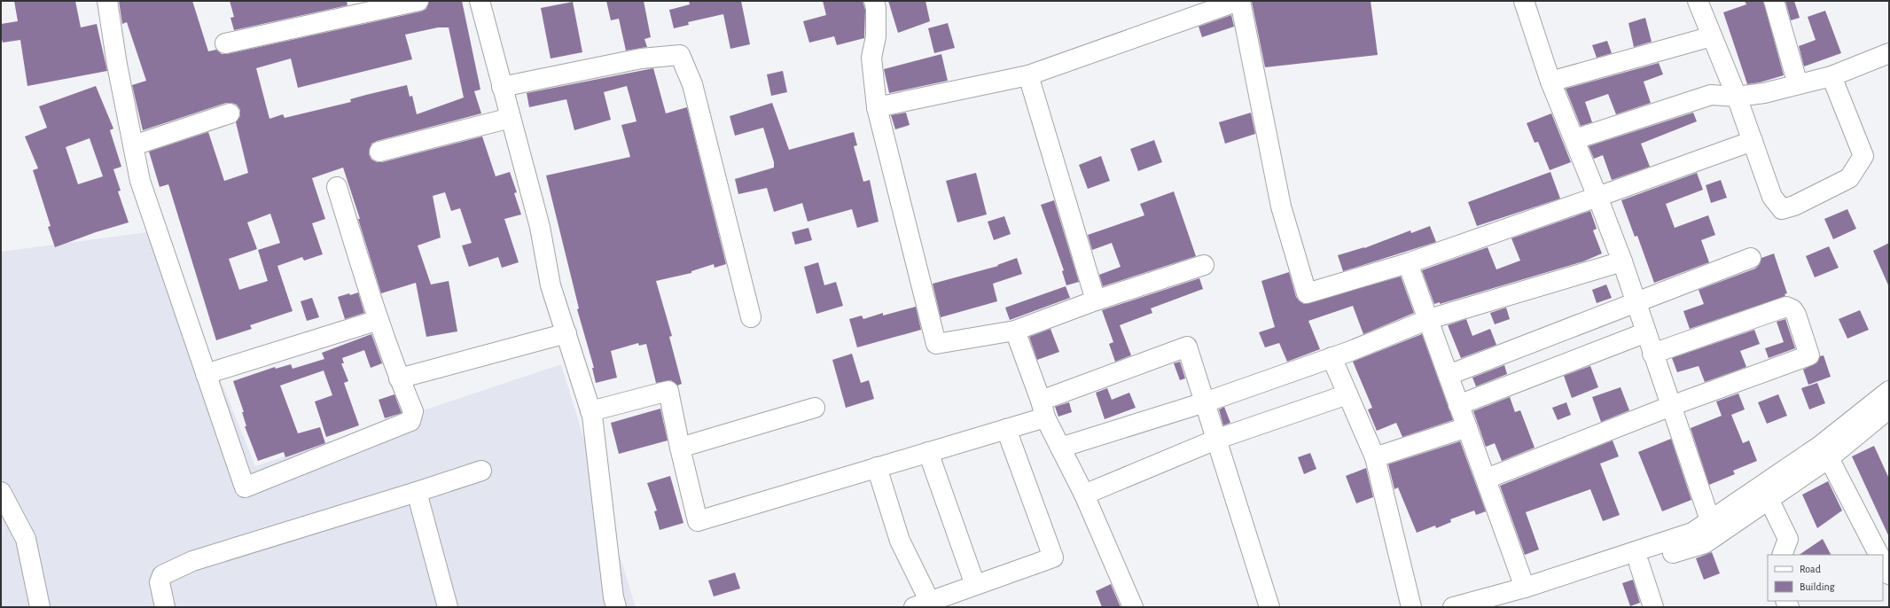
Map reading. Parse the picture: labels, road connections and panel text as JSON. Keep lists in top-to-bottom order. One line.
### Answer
{"legend":["Road","Building"]}
